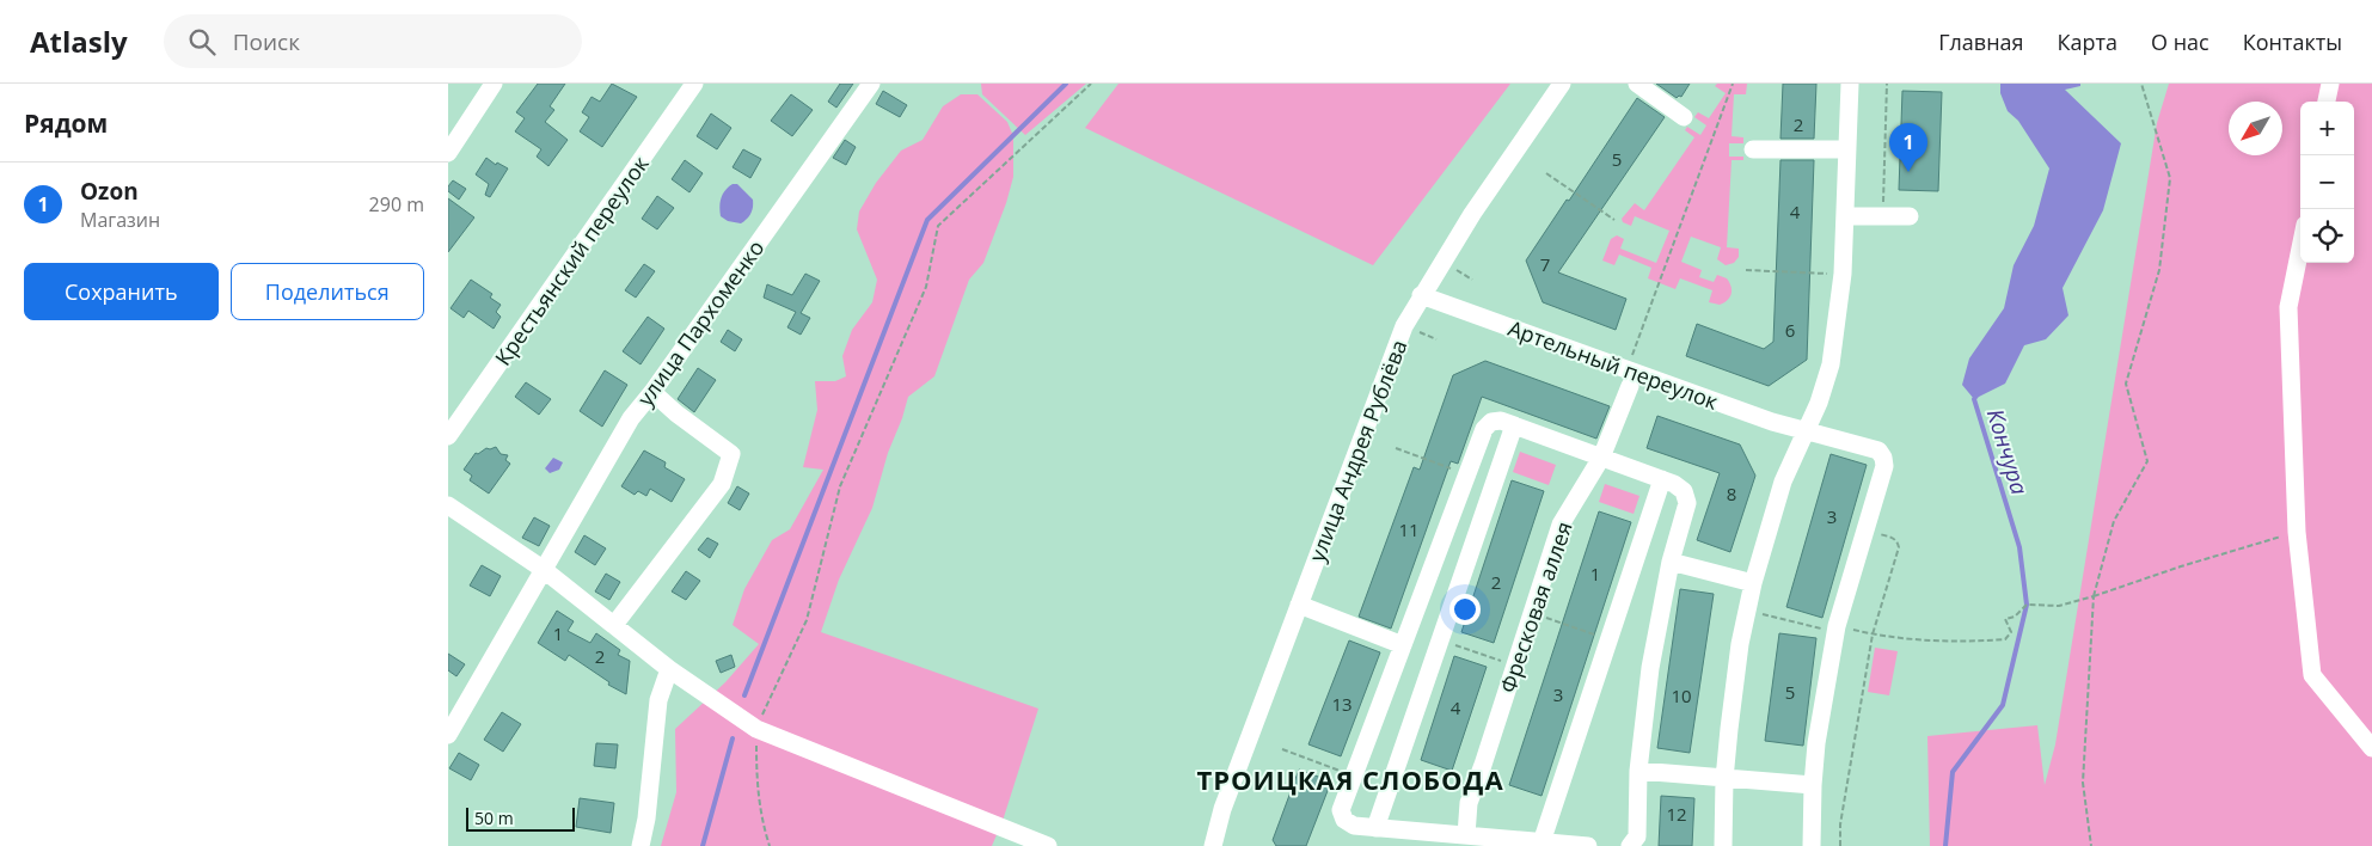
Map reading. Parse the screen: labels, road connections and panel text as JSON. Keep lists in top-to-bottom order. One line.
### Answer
{"streets":{"street":["Крестьянский переулок","улица Пархоменко","Артельный переулок","улица Андрея Рублёва","Фресковая аллея"]},"crossings":[["Артельный переулок","улица Андрея Рублёва"]],"districts":["ТРОИЦКАЯ СЛОБОДА"],"water":["Кончура"],"house_numbers":["2","5","4","7","6","8","3","11","1","2","1","2","5","3","10","13","4","12"],"scale_bar":"50 m","north":"bottom left","page":{"header":"Atlasly","search":"Поиск","nav":["Главная","Карта","О нас","Контакты"],"heading":"Рядом","map_buttons":["+","−"],"pins":"1","list":[{"mark":"1","name":"Ozon","note":"Магазин","value":"290 m"}],"buttons":["Сохранить","Поделиться"],"scale":"50 m"}}
